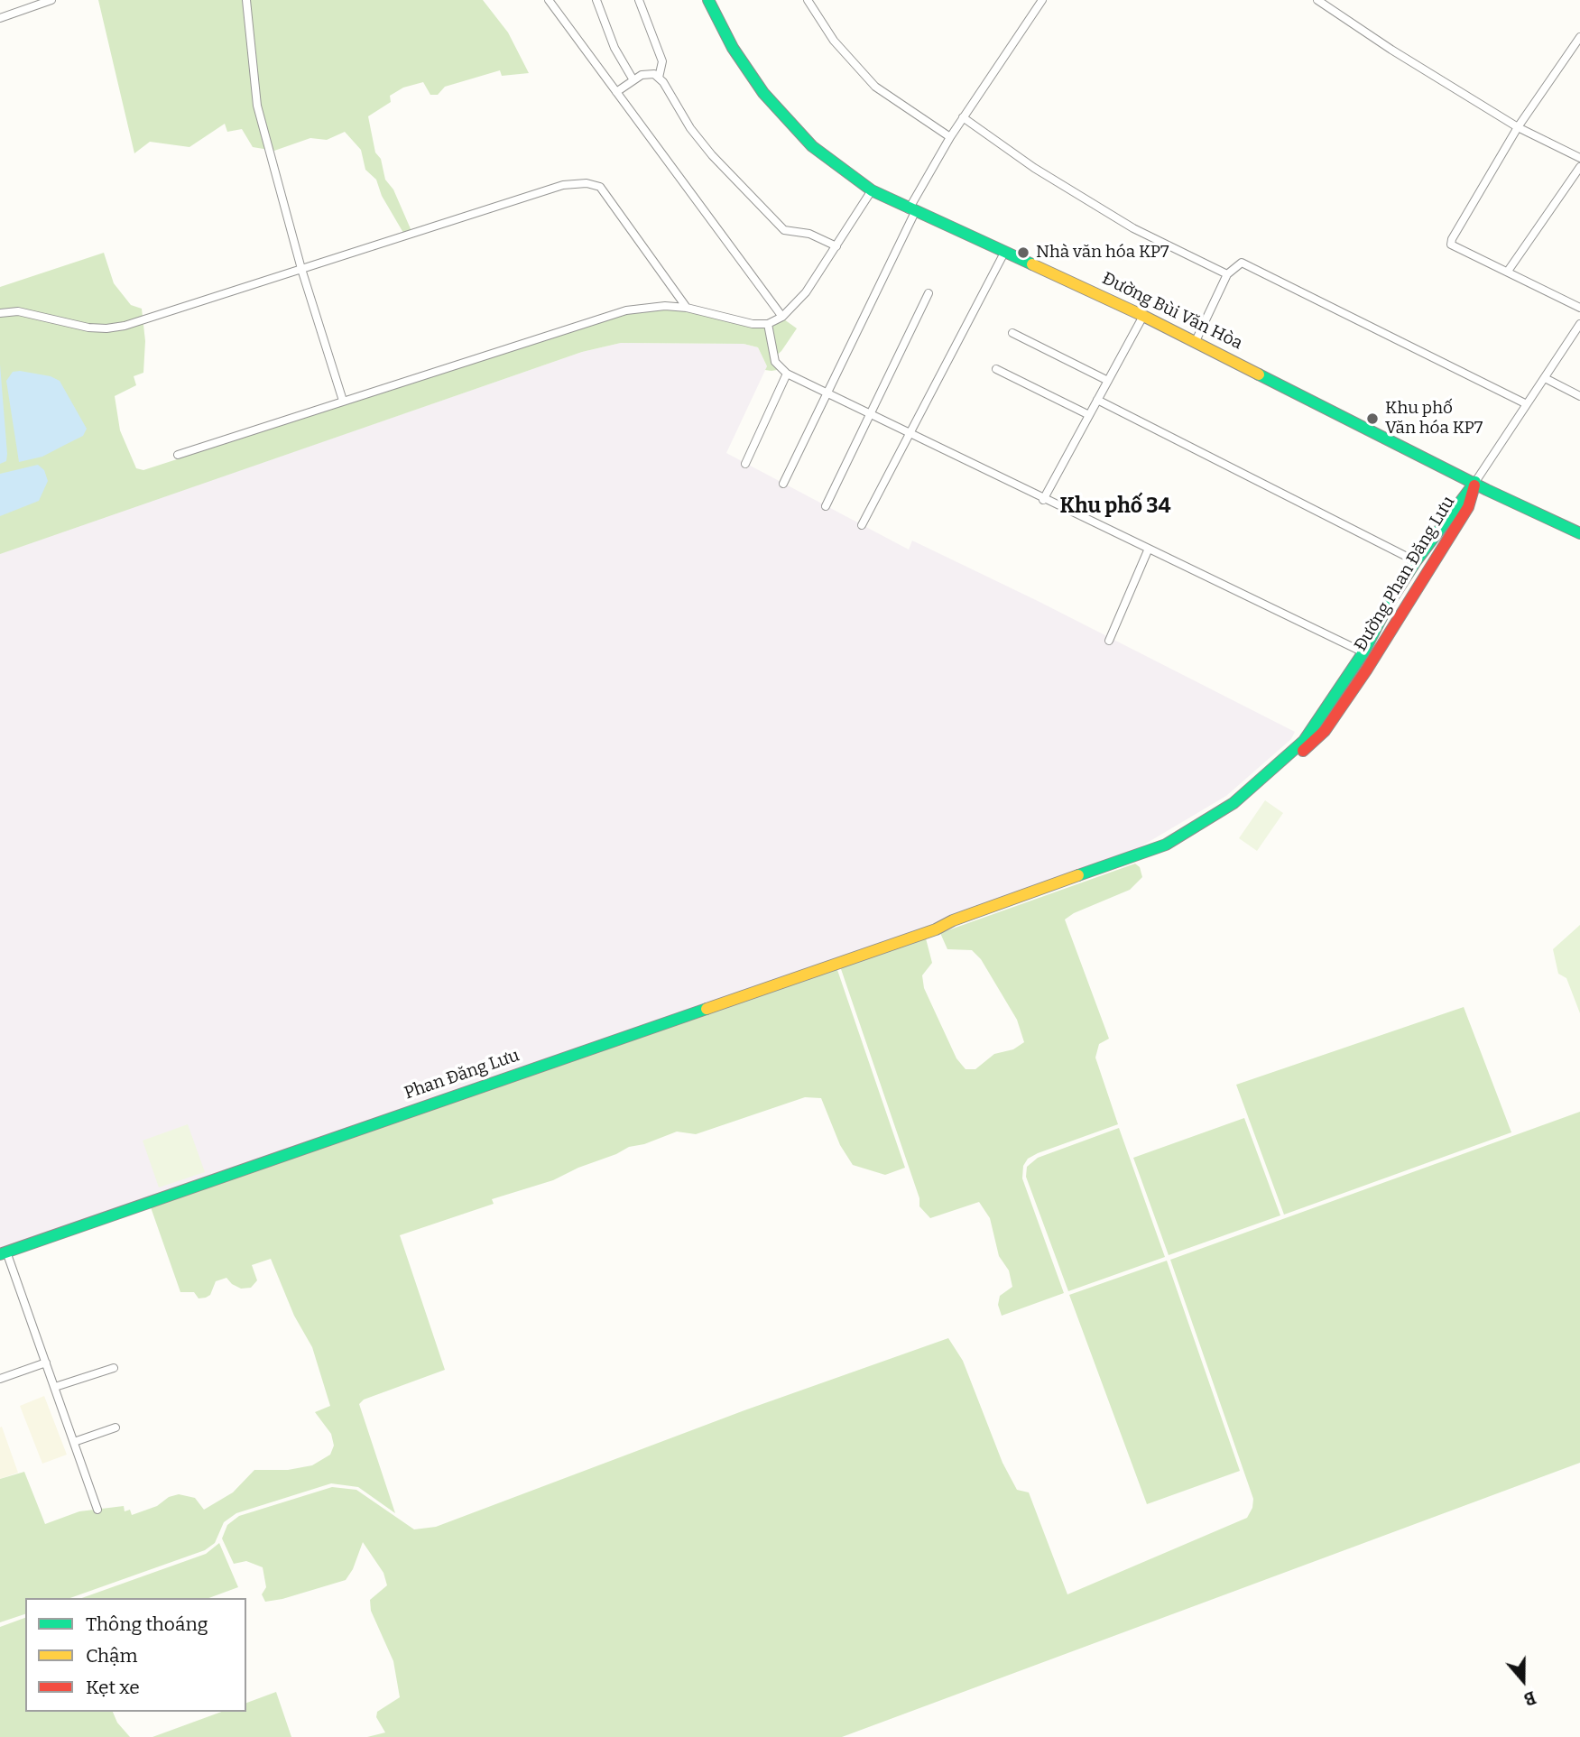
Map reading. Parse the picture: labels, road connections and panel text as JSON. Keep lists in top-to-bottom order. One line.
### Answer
{"streets":{"street":["Đường Bùi Văn Hòa","Đường Phan Đăng Lưu","Phan Đăng Lưu"]},"crossings":[["Đường Bùi Văn Hòa","Đường Phan Đăng Lưu"],["Đường Phan Đăng Lưu","Phan Đăng Lưu"]],"districts":["Khu phố 34"],"places":["Nhà văn hóa KP7","Khu phố Văn hóa KP7"],"legend":["Thông thoáng","Chậm","Kẹt xe"],"north":"bottom"}
